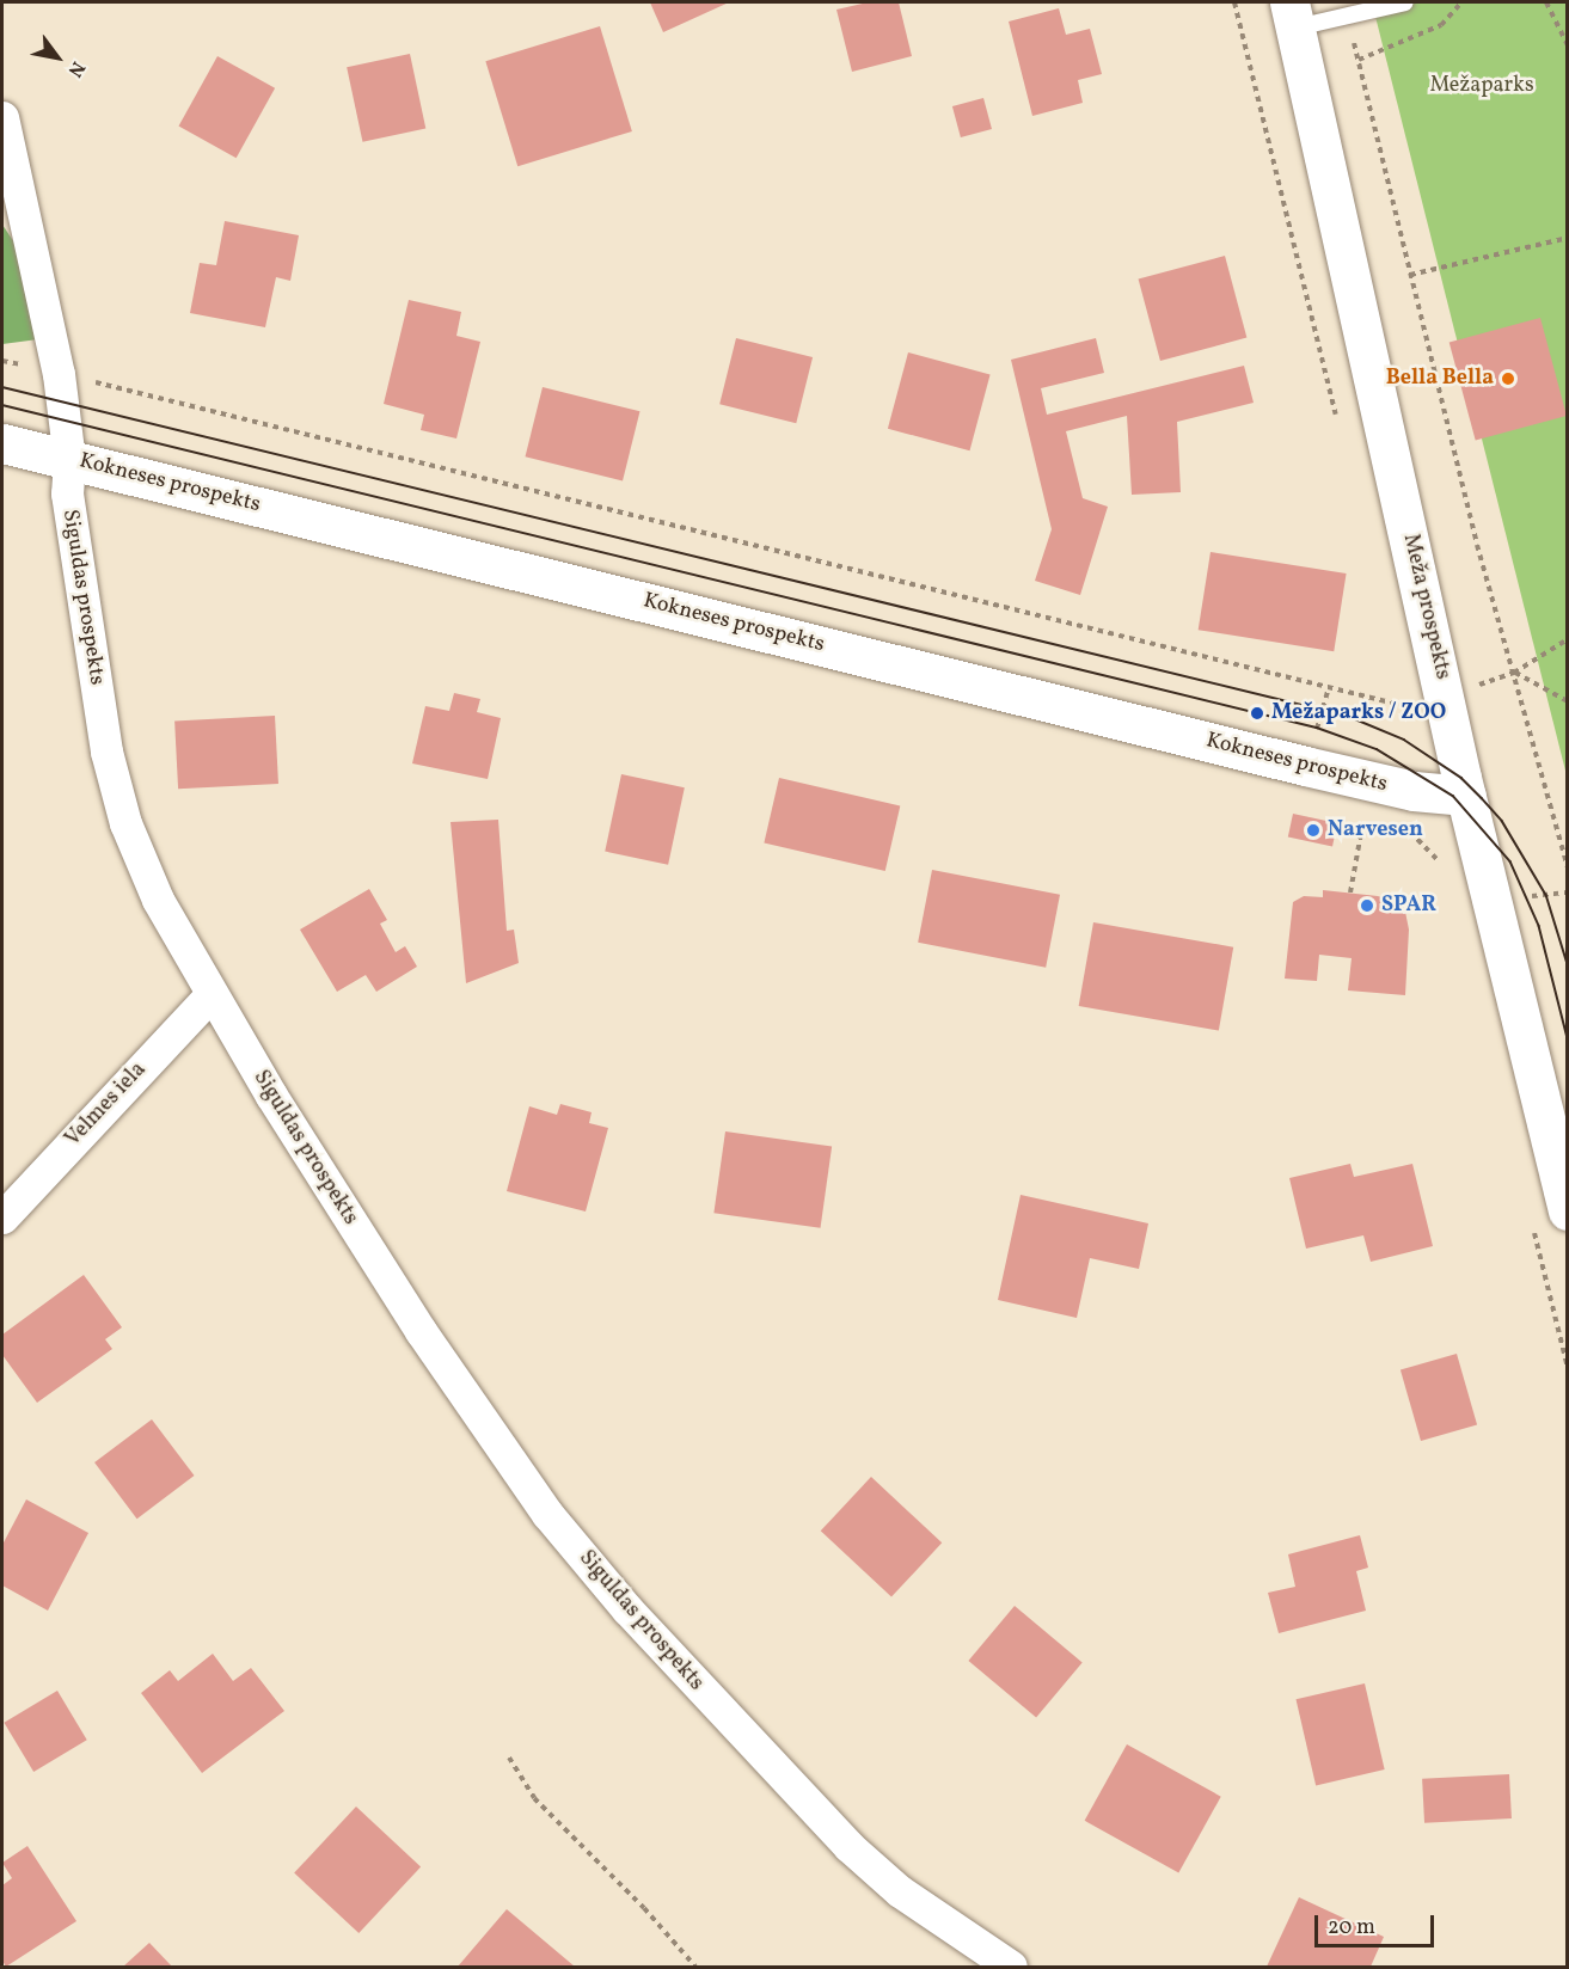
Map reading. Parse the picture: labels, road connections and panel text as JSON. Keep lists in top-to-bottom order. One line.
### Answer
{"streets":{"street":["Kokneses prospekts","Siguldas prospekts","Meža prospekts","Velmes iela"]},"crossings":[["Kokneses prospekts","Siguldas prospekts"],["Kokneses prospekts","Meža prospekts"],["Siguldas prospekts","Velmes iela"]],"parks":["Mežaparks"],"places":["Bella Bella","Mežaparks / ZOO","Narvesen","SPAR"],"scale_bar":"20 m","north":"bottom right"}
